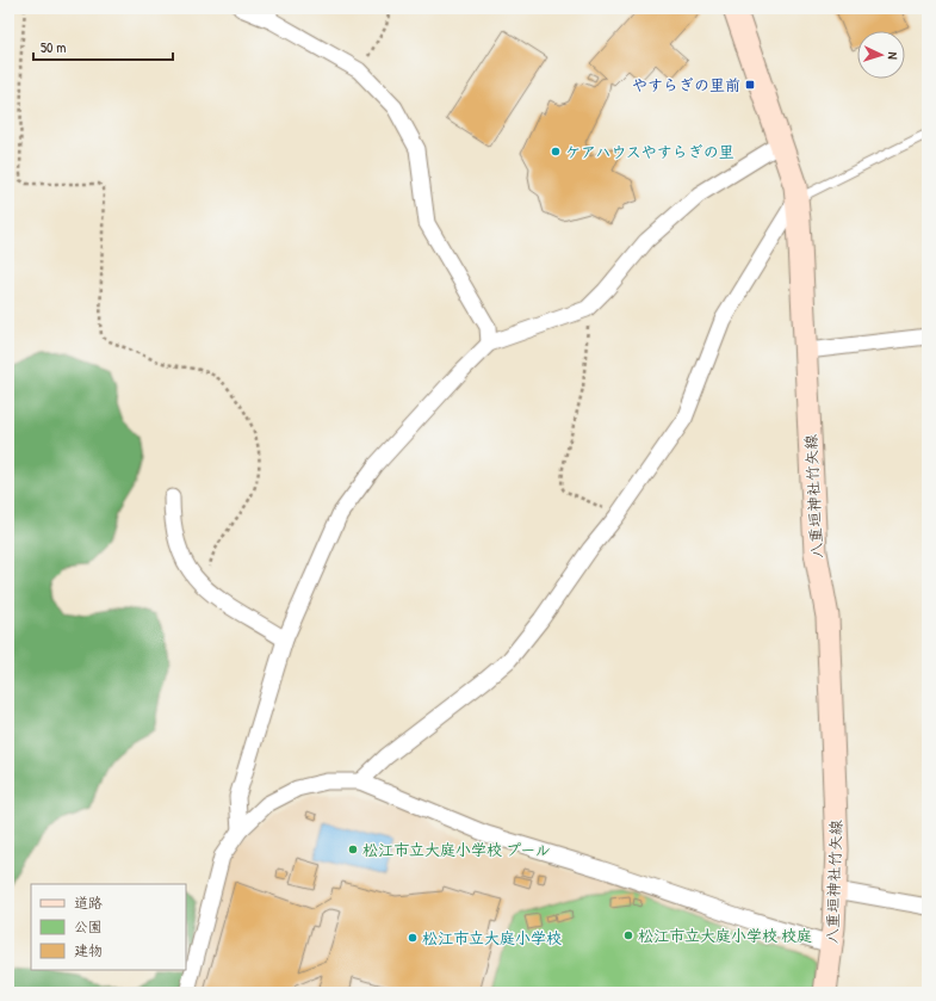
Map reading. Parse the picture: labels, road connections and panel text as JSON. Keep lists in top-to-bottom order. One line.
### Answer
{"streets":{"main road":["八重垣神社竹矢線"]},"places":{"transit":["やすらぎの里前"],"other":["ケアハウスやすらぎの里","松江市立大庭小学校 プール","松江市立大庭小学校 校庭","松江市立大庭小学校"]},"legend":["道路","公園","建物"],"scale_bar":"50 m","north":"right"}
